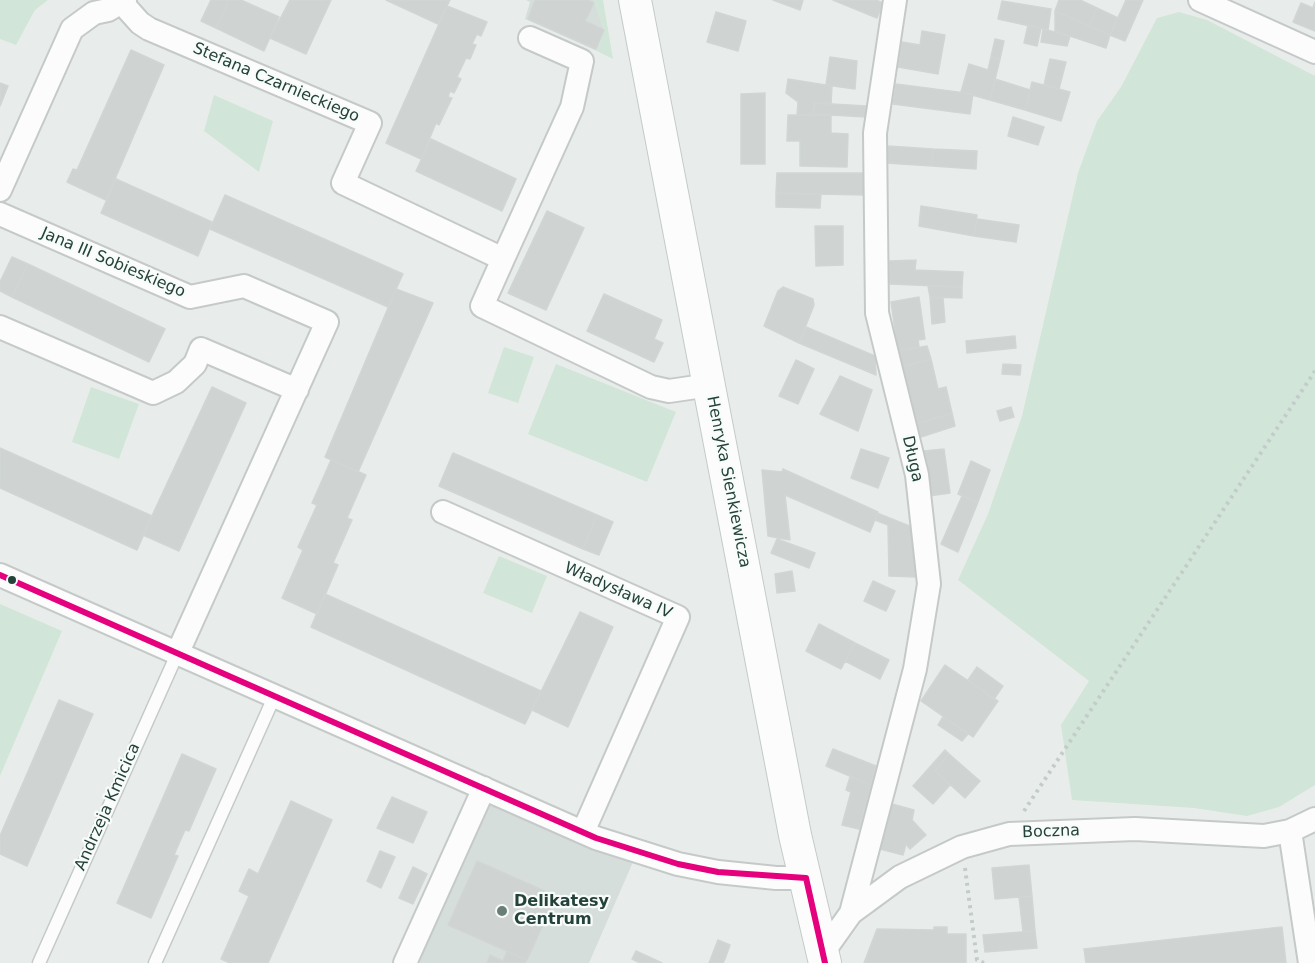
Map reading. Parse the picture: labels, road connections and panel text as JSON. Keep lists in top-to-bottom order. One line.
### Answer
{"streets":{"street":["Stefana Czarnieckiego","Jana III Sobieskiego","Długa","Henryka Sienkiewicza","Władysława IV","Boczna"],"lane":["Andrzeja Kmicica"]},"crossings":[["Jana III Sobieskiego","Andrzeja Kmicica"],["Długa","Boczna"],["Henryka Sienkiewicza","Boczna"]],"places":["Delikatesy Centrum"]}
